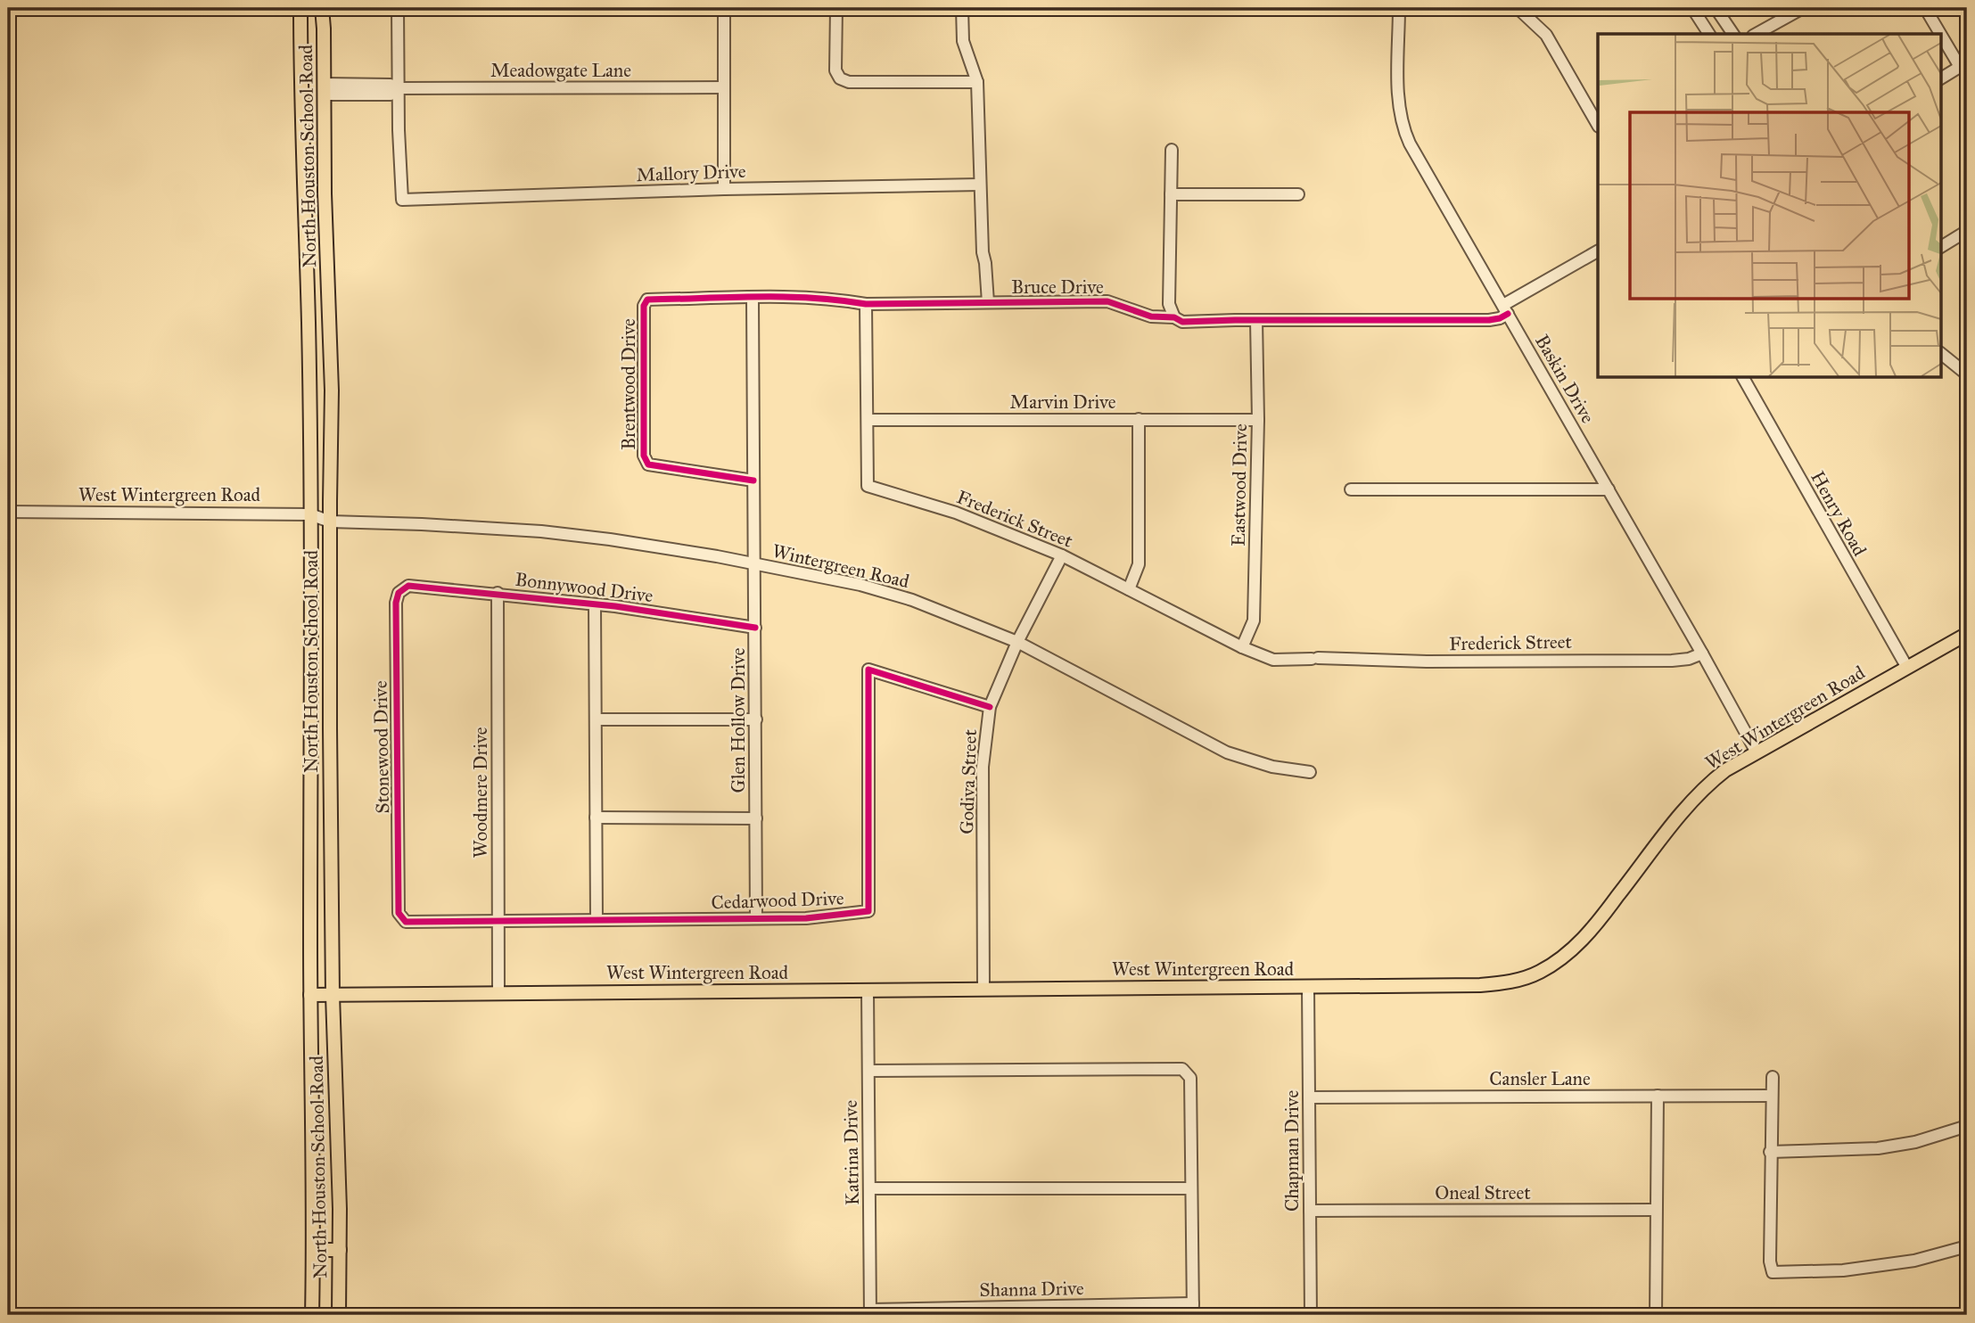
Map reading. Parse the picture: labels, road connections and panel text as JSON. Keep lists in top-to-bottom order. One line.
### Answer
{"streets":{"main road":["North Houston School Road","West Wintergreen Road"],"street":["Meadowgate Lane","Mallory Drive","Bruce Drive","Baskin Drive","Brentwood Drive","Marvin Drive","Eastwood Drive","Henry Road","Frederick Street","Wintergreen Road","Bonnywood Drive","Glen Hollow Drive","Stonewood Drive","Godiva Street","Woodmere Drive","Cedarwood Drive","Cansler Lane","Chapman Drive","Katrina Drive","Oneal Street","Shanna Drive"]},"crossings":[["Meadowgate Lane","North Houston School Road"],["Meadowgate Lane","Mallory Drive"],["North Houston School Road","West Wintergreen Road"],["North Houston School Road","Wintergreen Road"],["Bruce Drive","Baskin Drive"],["Bruce Drive","Brentwood Drive"],["Bruce Drive","Eastwood Drive"],["Bruce Drive","Frederick Street"],["Bruce Drive","Glen Hollow Drive"],["Baskin Drive","West Wintergreen Road"],["Baskin Drive","Frederick Street"],["Brentwood Drive","Glen Hollow Drive"],["Marvin Drive","Eastwood Drive"],["Marvin Drive","Frederick Street"],["Eastwood Drive","Frederick Street"],["West Wintergreen Road","Henry Road"],["West Wintergreen Road","Wintergreen Road"],["West Wintergreen Road","Godiva Street"],["West Wintergreen Road","Woodmere Drive"],["West Wintergreen Road","Chapman Drive"],["West Wintergreen Road","Katrina Drive"],["Frederick Street","Godiva Street"],["Wintergreen Road","Glen Hollow Drive"],["Wintergreen Road","Godiva Street"],["Bonnywood Drive","Glen Hollow Drive"],["Bonnywood Drive","Stonewood Drive"],["Bonnywood Drive","Woodmere Drive"],["Glen Hollow Drive","Cedarwood Drive"],["Stonewood Drive","Cedarwood Drive"],["Godiva Street","Cedarwood Drive"],["Woodmere Drive","Cedarwood Drive"],["Cansler Lane","Chapman Drive"],["Chapman Drive","Oneal Street"],["Katrina Drive","Shanna Drive"]]}
